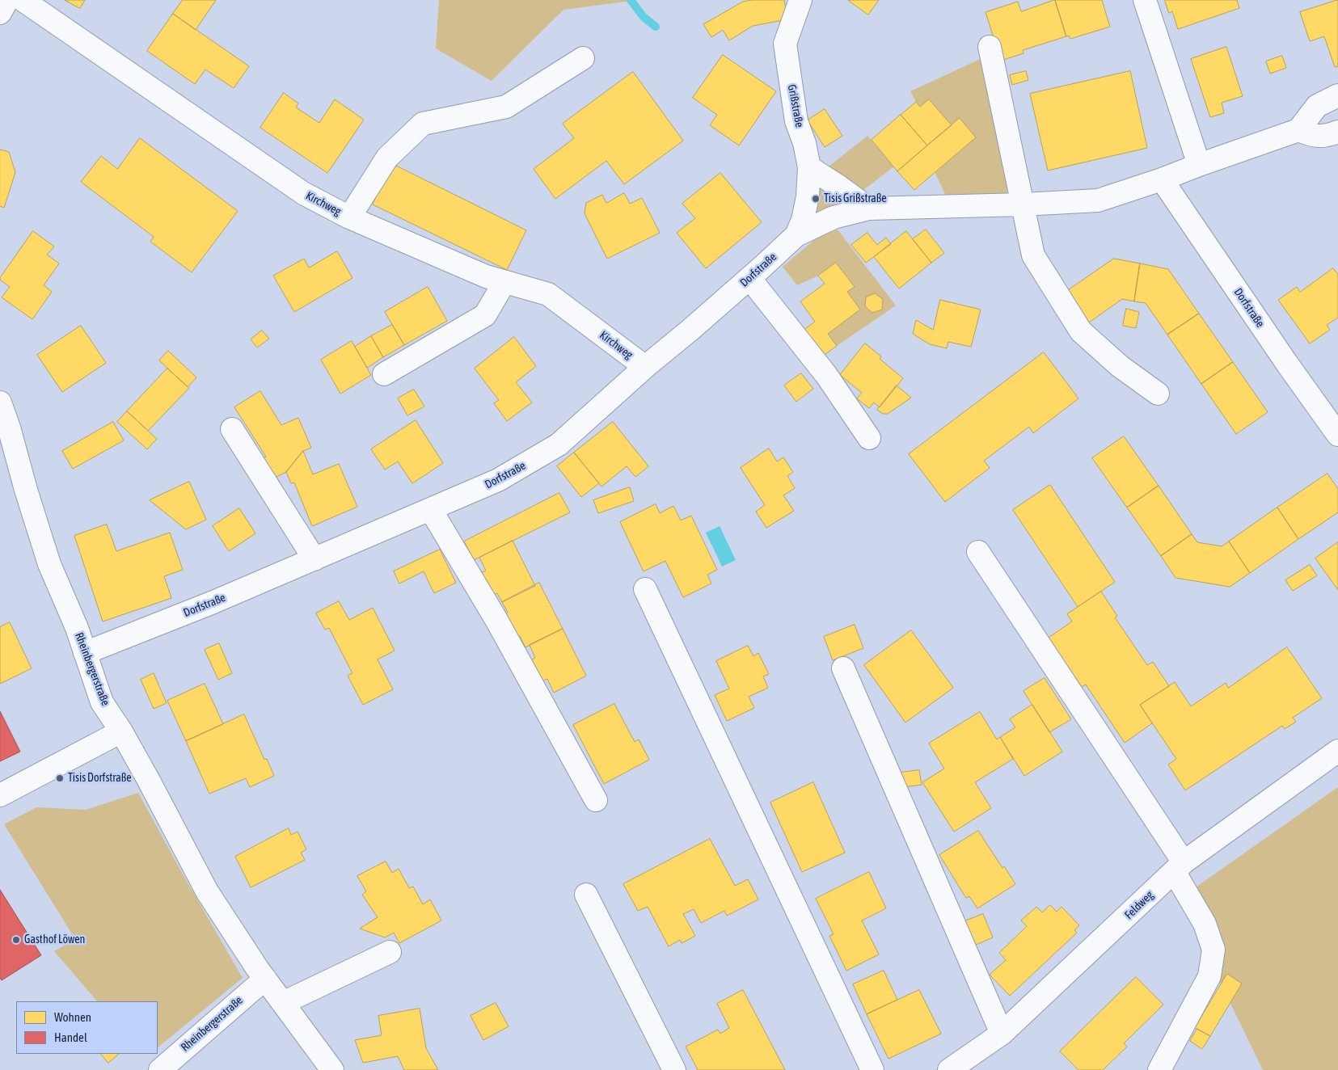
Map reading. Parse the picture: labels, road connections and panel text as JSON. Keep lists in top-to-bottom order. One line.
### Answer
{"streets":{"street":["Grißstraße","Kirchweg","Dorfstraße","Rheinbergerstraße","Feldweg"]},"crossings":[["Grißstraße","Dorfstraße"],["Kirchweg","Dorfstraße"],["Dorfstraße","Rheinbergerstraße"]],"places":["Tisis Grißstraße","Tisis Dorfstraße","Gasthof Löwen"],"legend":["Wohnen","Handel"]}
